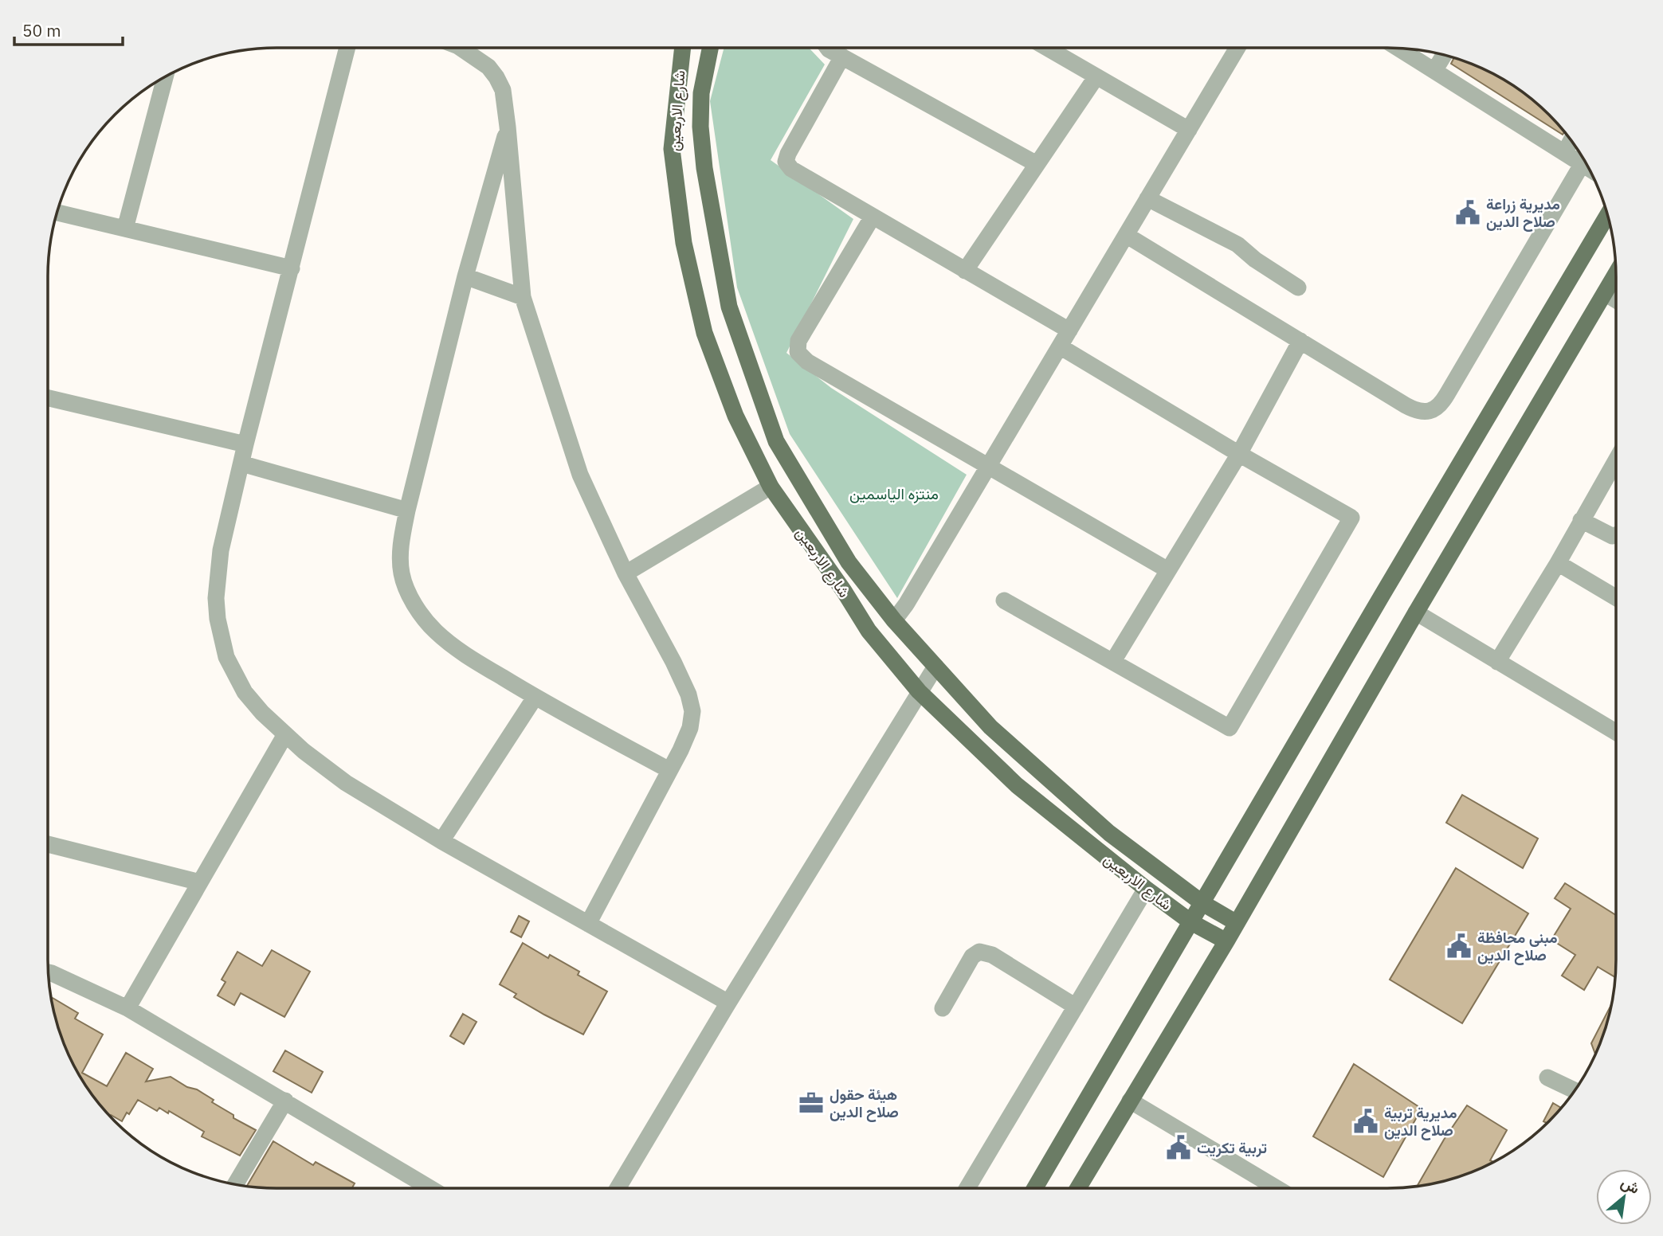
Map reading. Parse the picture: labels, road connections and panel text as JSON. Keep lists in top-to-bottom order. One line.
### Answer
{"streets":{"main road":["شارع الاربعين"]},"parks":["منتزه الياسمين"],"places":{"public building":["مديرية زراعة صلاح الدين","مبنى محافظة صلاح الدين","مديرية تربية صلاح الدين","تربية تكريت"],"office":["هيئة حقول صلاح الدين"]},"scale_bar":"50 m","north":"top right"}
